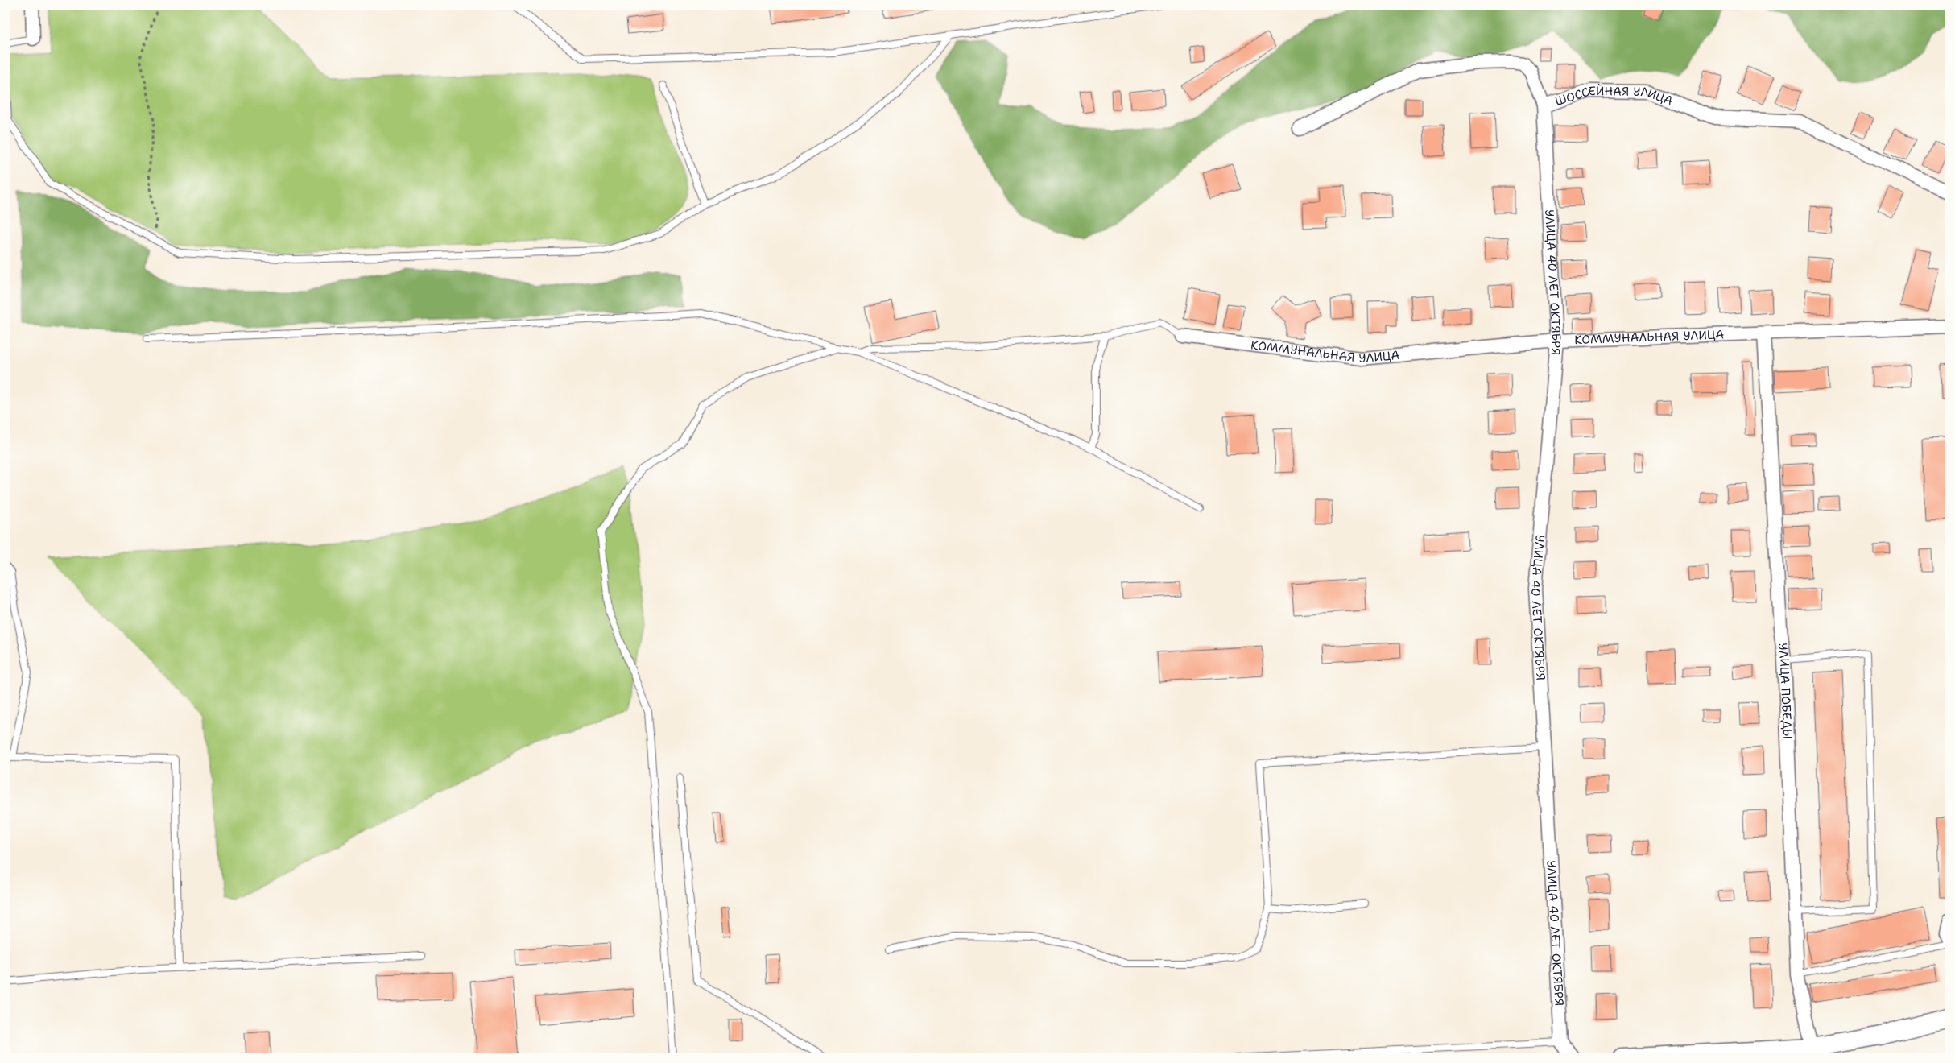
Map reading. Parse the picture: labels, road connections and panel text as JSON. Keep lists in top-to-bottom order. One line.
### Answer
{"streets":{"street":["ШОССЕЙНАЯ УЛИЦА","УЛИЦА 40 ЛЕТ ОКТЯБРЯ","КОММУНАЛЬНАЯ УЛИЦА","УЛИЦА ПОБЕДЫ"]},"crossings":[["ШОССЕЙНАЯ УЛИЦА","УЛИЦА 40 ЛЕТ ОКТЯБРЯ"],["УЛИЦА 40 ЛЕТ ОКТЯБРЯ","КОММУНАЛЬНАЯ УЛИЦА"],["КОММУНАЛЬНАЯ УЛИЦА","УЛИЦА ПОБЕДЫ"]]}
